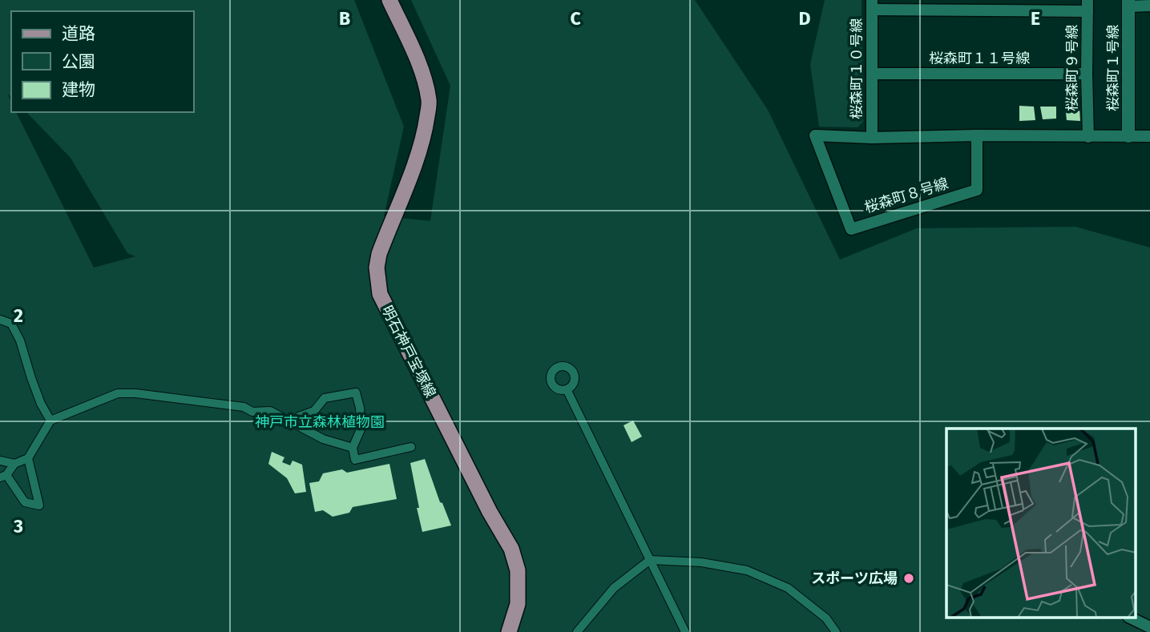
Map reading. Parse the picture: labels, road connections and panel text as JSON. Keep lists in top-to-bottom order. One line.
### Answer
{"streets":{"main road":["明石神戸宝塚線"],"street":["桜森町１１号線","桜森町９号線","桜森町１号線","桜森町１０号線","桜森町８号線"]},"crossings":[["桜森町１１号線","桜森町９号線"],["桜森町１１号線","桜森町１０号線"],["桜森町９号線","桜森町８号線"],["桜森町１号線","桜森町８号線"],["桜森町１０号線","桜森町８号線"]],"parks":["神戸市立森林植物園"],"places":["スポーツ広場"],"legend":["道路","公園","建物"],"grid":{"columns":["B","C","D","E"],"rows":["2","3"]}}
